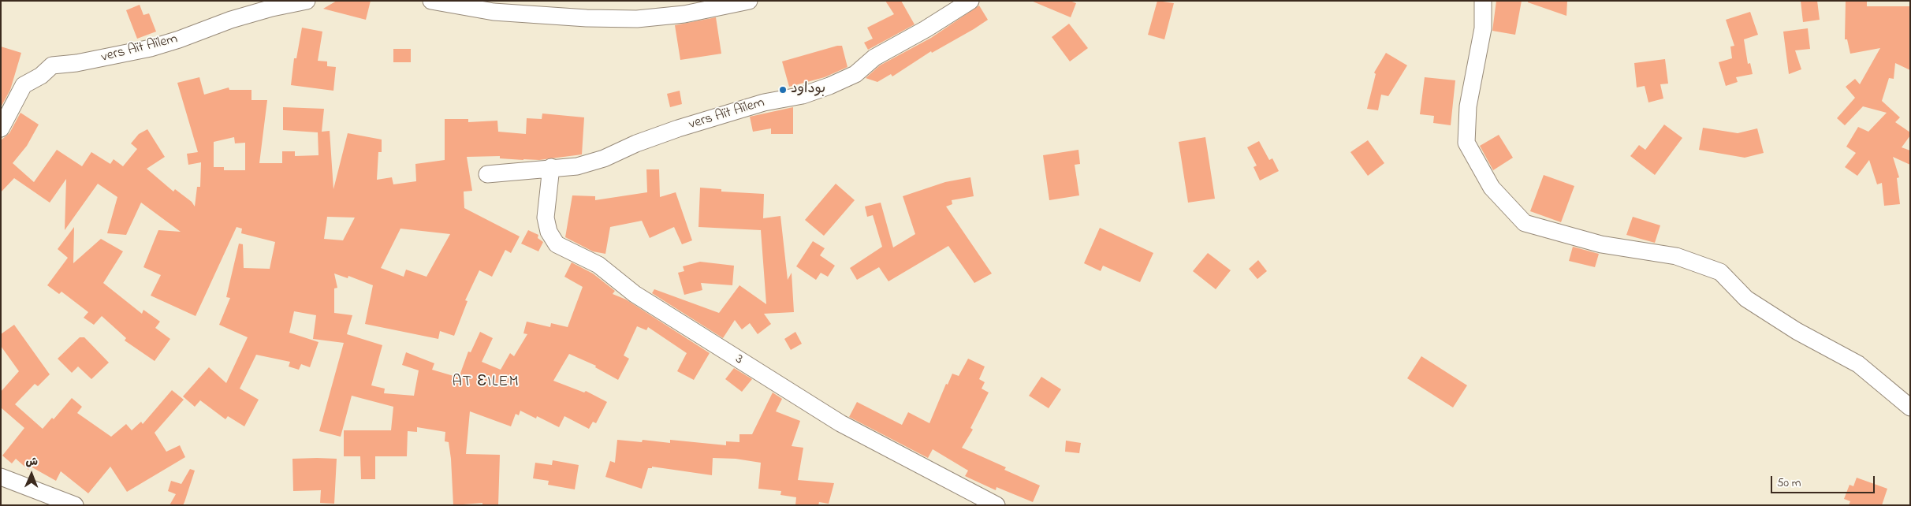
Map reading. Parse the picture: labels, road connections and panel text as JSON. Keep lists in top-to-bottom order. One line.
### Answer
{"streets":{"street":["vers Aït Aïlem","3"]},"crossings":[["vers Aït Aïlem","3"]],"districts":["AT ƐILEM"],"places":["بوداود"],"scale_bar":"50 m","north":"top"}
